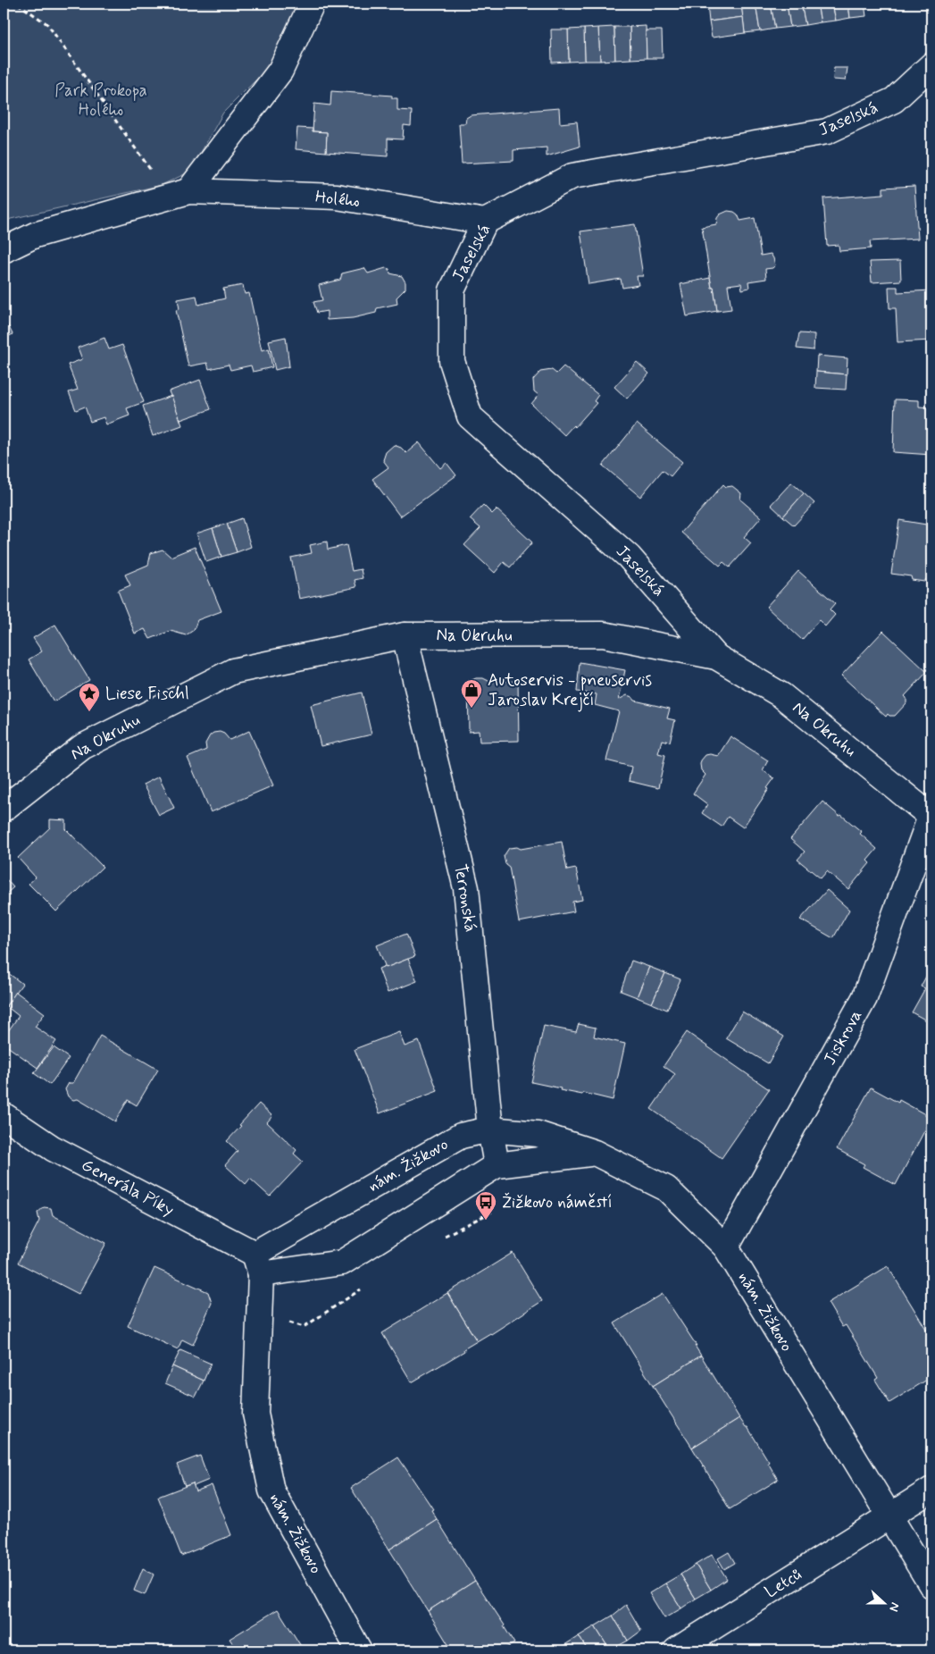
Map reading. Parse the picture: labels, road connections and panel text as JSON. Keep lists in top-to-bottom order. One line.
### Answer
{"streets":{"street":["Jaselská","Holého","Na Okruhu","Terronská","Jiskrova","nám. Žižkovo","Generála Píky","Letců"]},"crossings":[["Jaselská","Holého"],["Jaselská","Na Okruhu"],["Na Okruhu","Terronská"],["Na Okruhu","Jiskrova"],["Terronská","nám. Žižkovo"],["Jiskrova","nám. Žižkovo"],["nám. Žižkovo","Generála Píky"],["nám. Žižkovo","Letců"]],"parks":["Park Prokopa Holého"],"places":{"shop":["Autoservis - pneuservis Jaroslav Krejčí"],"place":["Liese Fischl"],"bus stop":["Žižkovo náměstí"]},"north":"right"}
